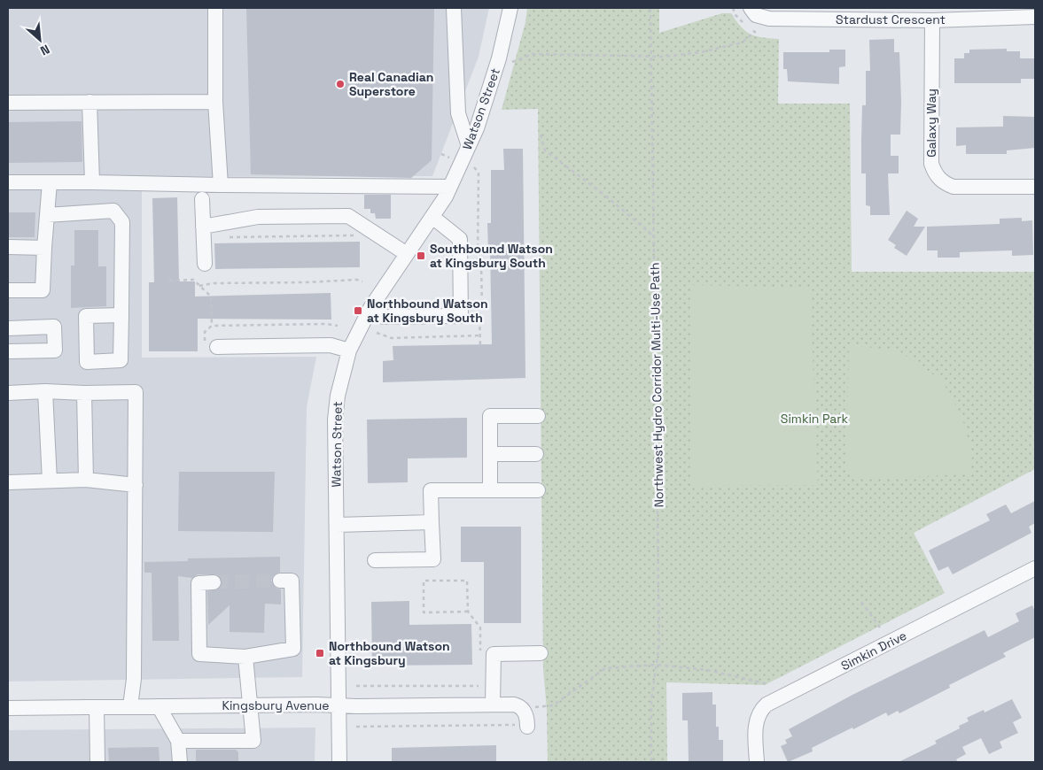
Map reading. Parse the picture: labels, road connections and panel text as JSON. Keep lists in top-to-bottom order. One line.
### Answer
{"streets":{"street":["Stardust Crescent","Watson Street","Galaxy Way","Simkin Drive","Kingsbury Avenue"],"path":["Northwest Hydro Corridor Multi-Use Path"]},"crossings":[["Stardust Crescent","Galaxy Way"],["Watson Street","Kingsbury Avenue"]],"parks":["Simkin Park"],"places":{"other":["Real Canadian Superstore"],"transit":["Southbound Watson at Kingsbury South","Northbound Watson at Kingsbury South","Northbound Watson at Kingsbury"]},"north":"bottom right"}
